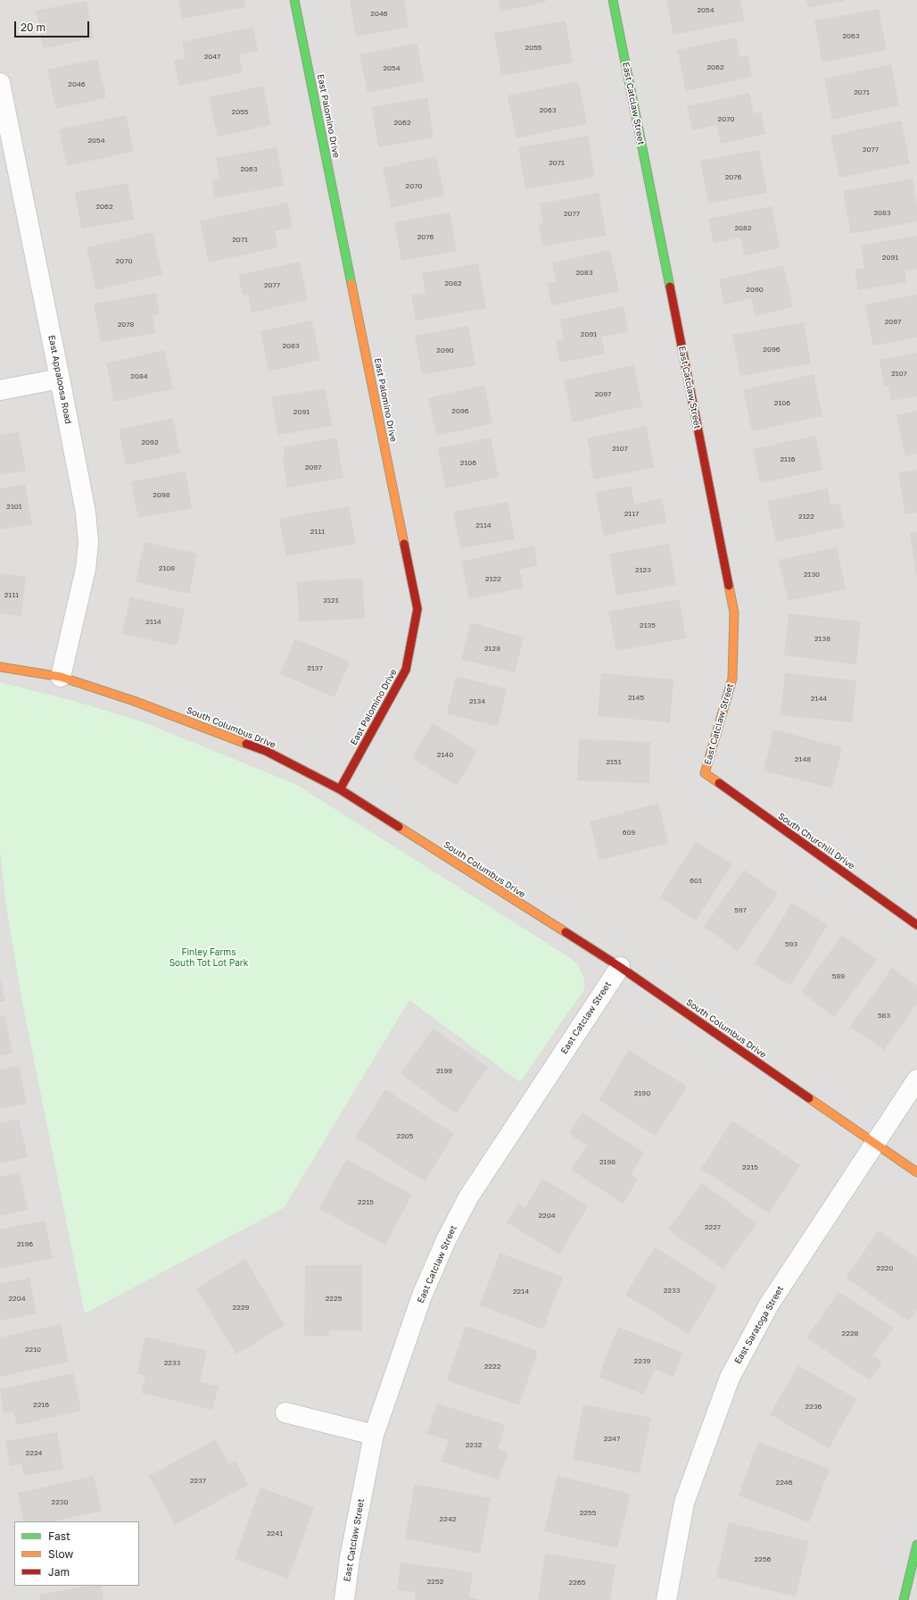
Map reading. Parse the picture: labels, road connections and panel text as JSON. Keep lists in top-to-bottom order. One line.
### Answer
{"streets":{"street":["East Catclaw Street","East Palomino Drive","East Appaloosa Road","South Columbus Drive","South Churchill Drive","East Saratoga Street"]},"crossings":[["East Catclaw Street","South Columbus Drive"],["East Catclaw Street","South Churchill Drive"],["East Palomino Drive","South Columbus Drive"],["East Appaloosa Road","South Columbus Drive"],["South Columbus Drive","East Saratoga Street"]],"parks":["Finley Farms South Tot Lot Park"],"house_numbers":["2054","2046","2063","2055","2047","2062","2054","2046","2071","2063","2055","2070","2062","2054","2077","2071","2063","2076","2070","2062","2083","2077","2082","2076","2071","2091","2070","2083","2082","2077","2090","2097","2078","2091","2083","2096","2090","2107","2084","2097","2106","2096","2091","2092","2107","2116","2106","2097","2098","2101","2117","2122","2114","2111","2108","2123","2130","2122","2111","2121","2114","2135","2138","2128","2137","2145","2144","2134","2140","2148","2151","609","601","597","593","589","583","2199","2190","2205","2198","2215","2215","2204","2227","2196","2220","2233","2214","2204","2225","2229","2228","2210","2239","2233","2222","2216","2236","2247","2232","2224","2237","2246","2230","2255","2242","2241","2256","2252","2265"],"legend":["Fast","Slow","Jam"],"scale_bar":"20 m"}
